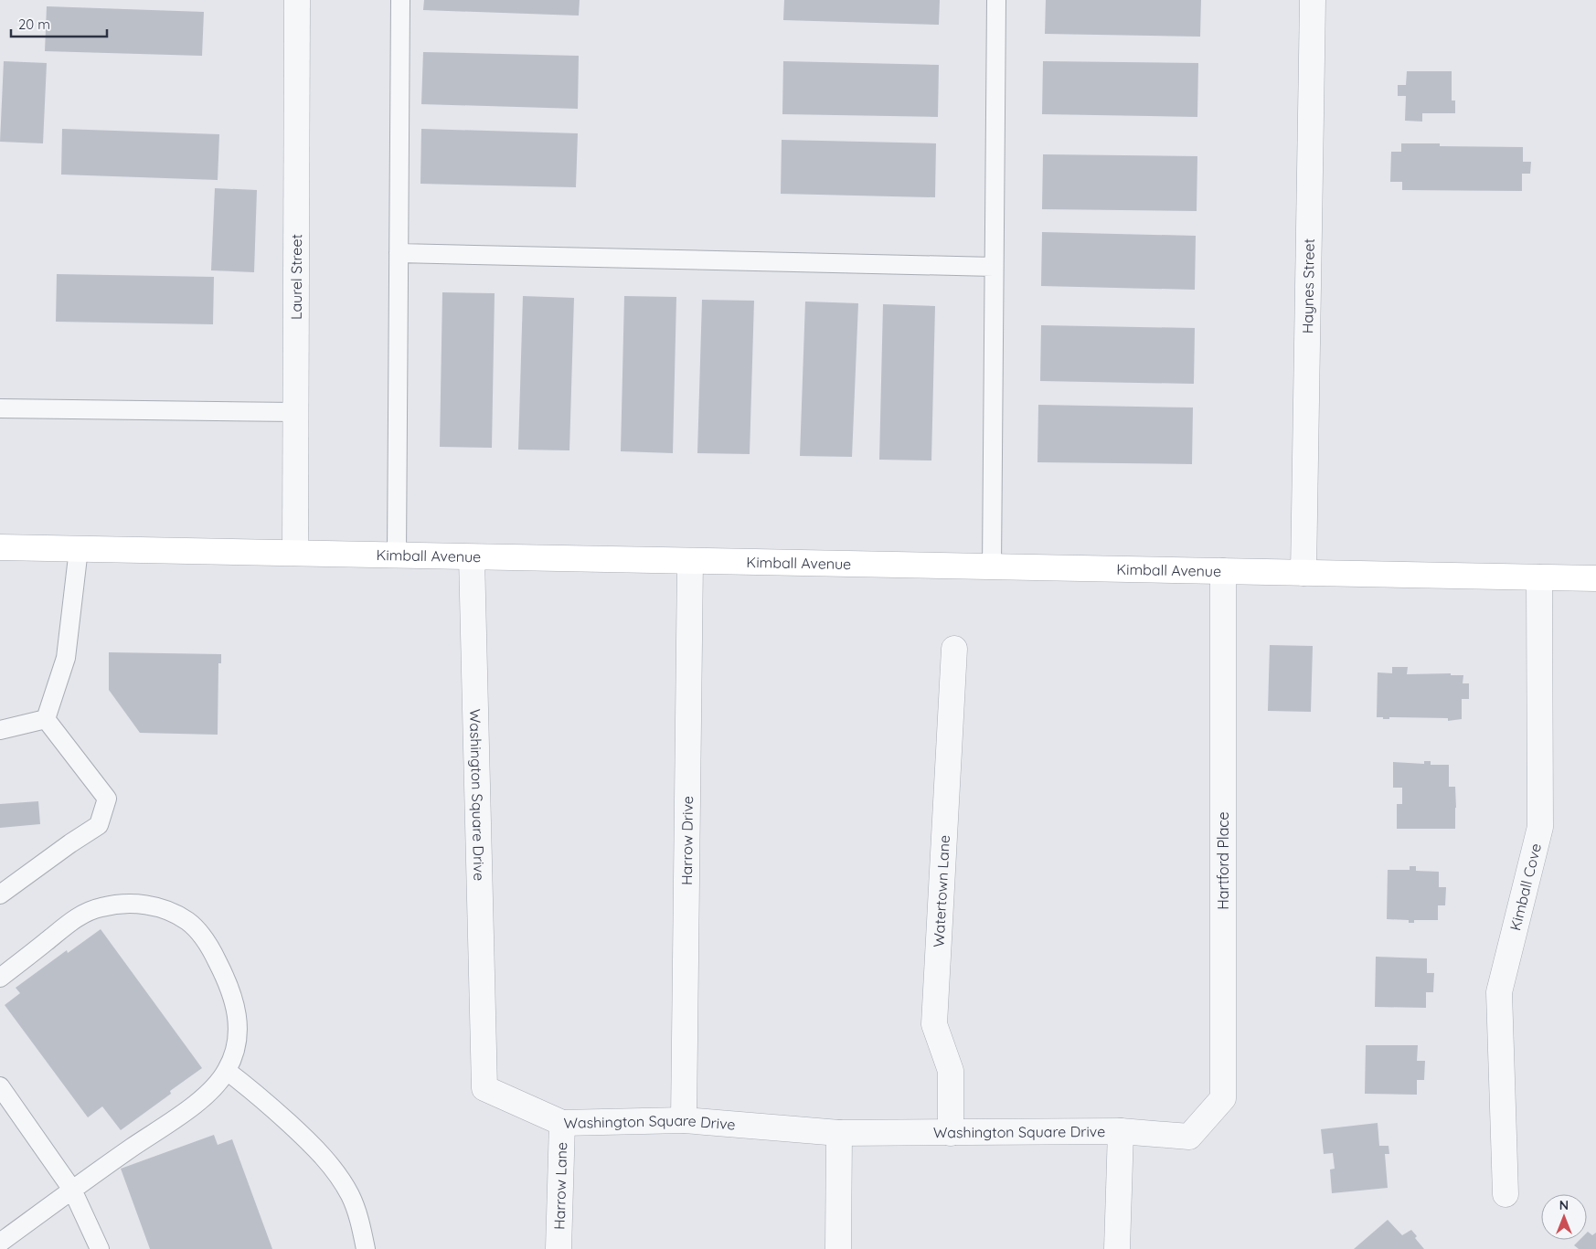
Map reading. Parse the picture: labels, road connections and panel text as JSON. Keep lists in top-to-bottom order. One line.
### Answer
{"streets":{"main road":["Kimball Avenue"],"street":["Laurel Street","Haynes Street","Washington Square Drive","Harrow Drive","Hartford Place","Kimball Cove","Watertown Lane","Harrow Lane"]},"crossings":[["Laurel Street","Kimball Avenue"],["Haynes Street","Kimball Avenue"],["Kimball Avenue","Washington Square Drive"],["Kimball Avenue","Harrow Drive"],["Kimball Avenue","Hartford Place"],["Kimball Avenue","Kimball Cove"],["Washington Square Drive","Harrow Drive"],["Washington Square Drive","Hartford Place"],["Washington Square Drive","Watertown Lane"],["Washington Square Drive","Harrow Lane"]],"scale_bar":"20 m","north":"top"}
